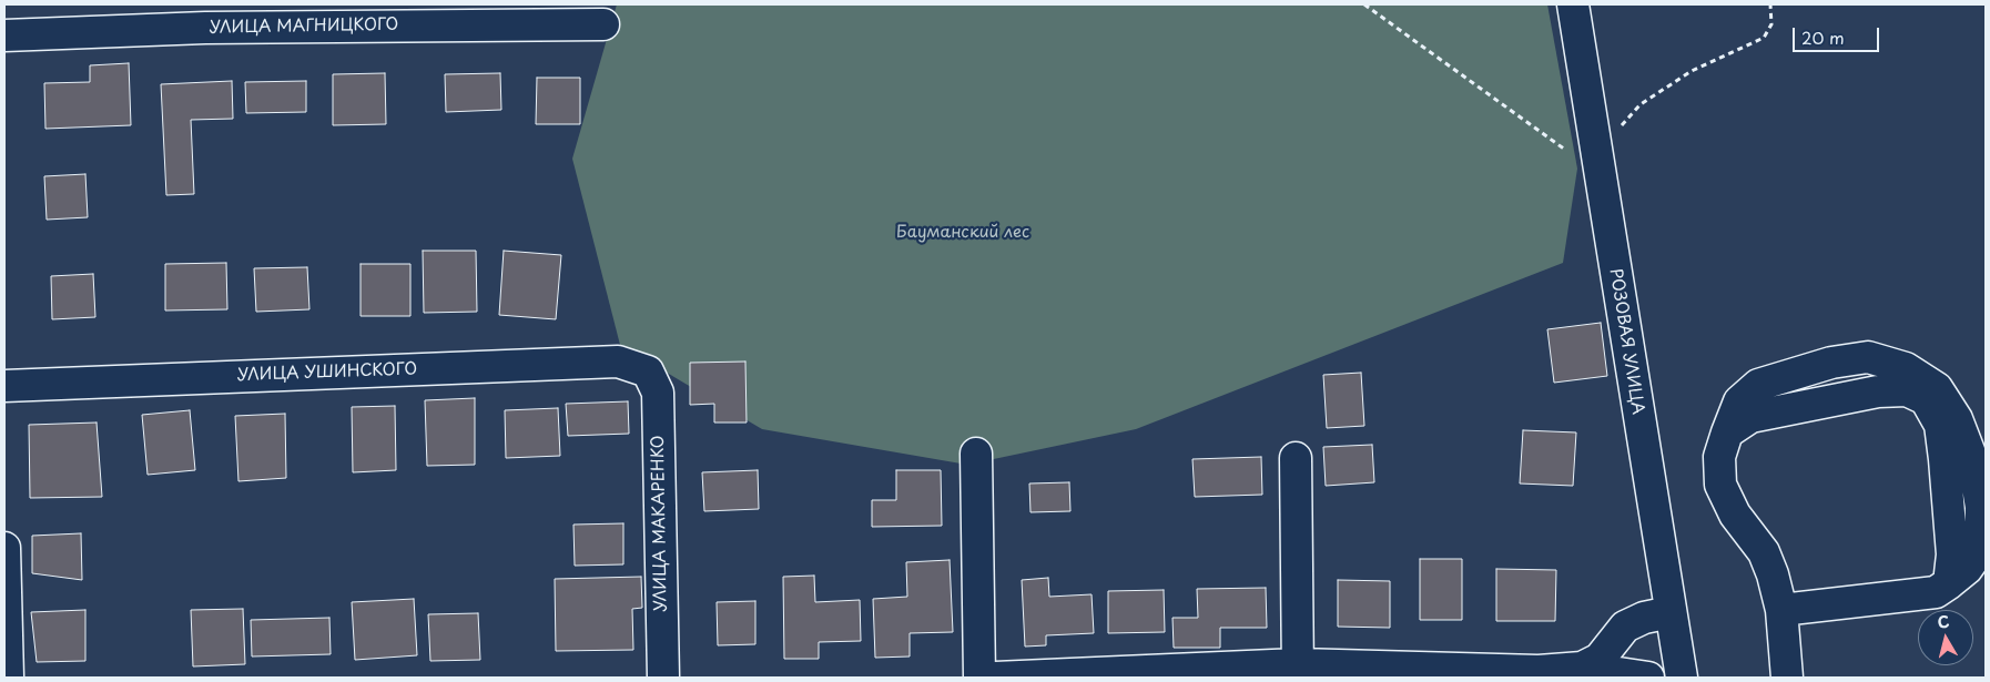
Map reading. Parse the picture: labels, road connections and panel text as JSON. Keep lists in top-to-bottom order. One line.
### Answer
{"streets":{"street":["УЛИЦА МАГНИЦКОГО","РОЗОВАЯ УЛИЦА","УЛИЦА УШИНСКОГО","УЛИЦА МАКАРЕНКО"]},"crossings":[["УЛИЦА УШИНСКОГО","УЛИЦА МАКАРЕНКО"]],"parks":["Бауманский лес"],"scale_bar":"20 m","north":"top"}
